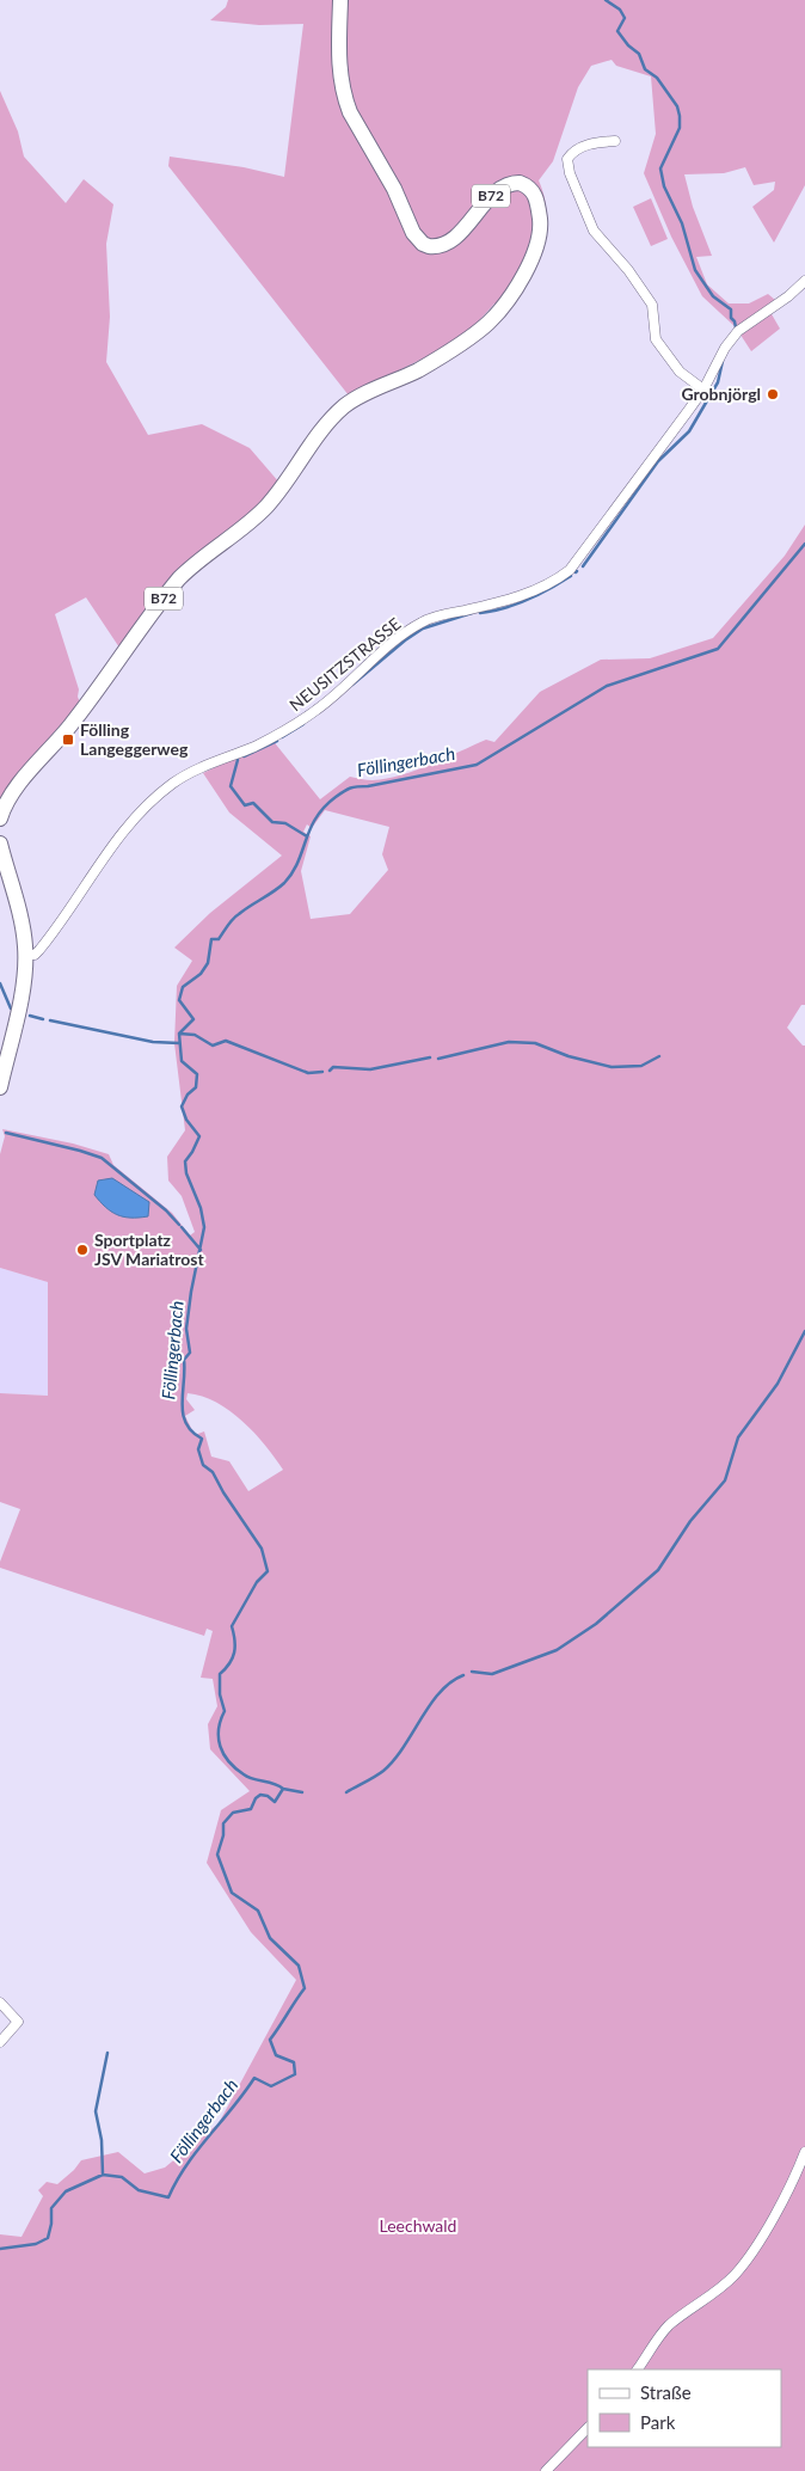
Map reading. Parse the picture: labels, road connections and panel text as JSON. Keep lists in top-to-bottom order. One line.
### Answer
{"streets":{"main road":["B72"],"street":["NEUSITZSTRASSE"]},"water":["Föllingerbach"],"parks":["Leechwald"],"places":{"other":["Grobnjörgl","Sportplatz JSV Mariatrost"],"transit":["Fölling Langeggerweg"]},"legend":["Straße","Park"]}
